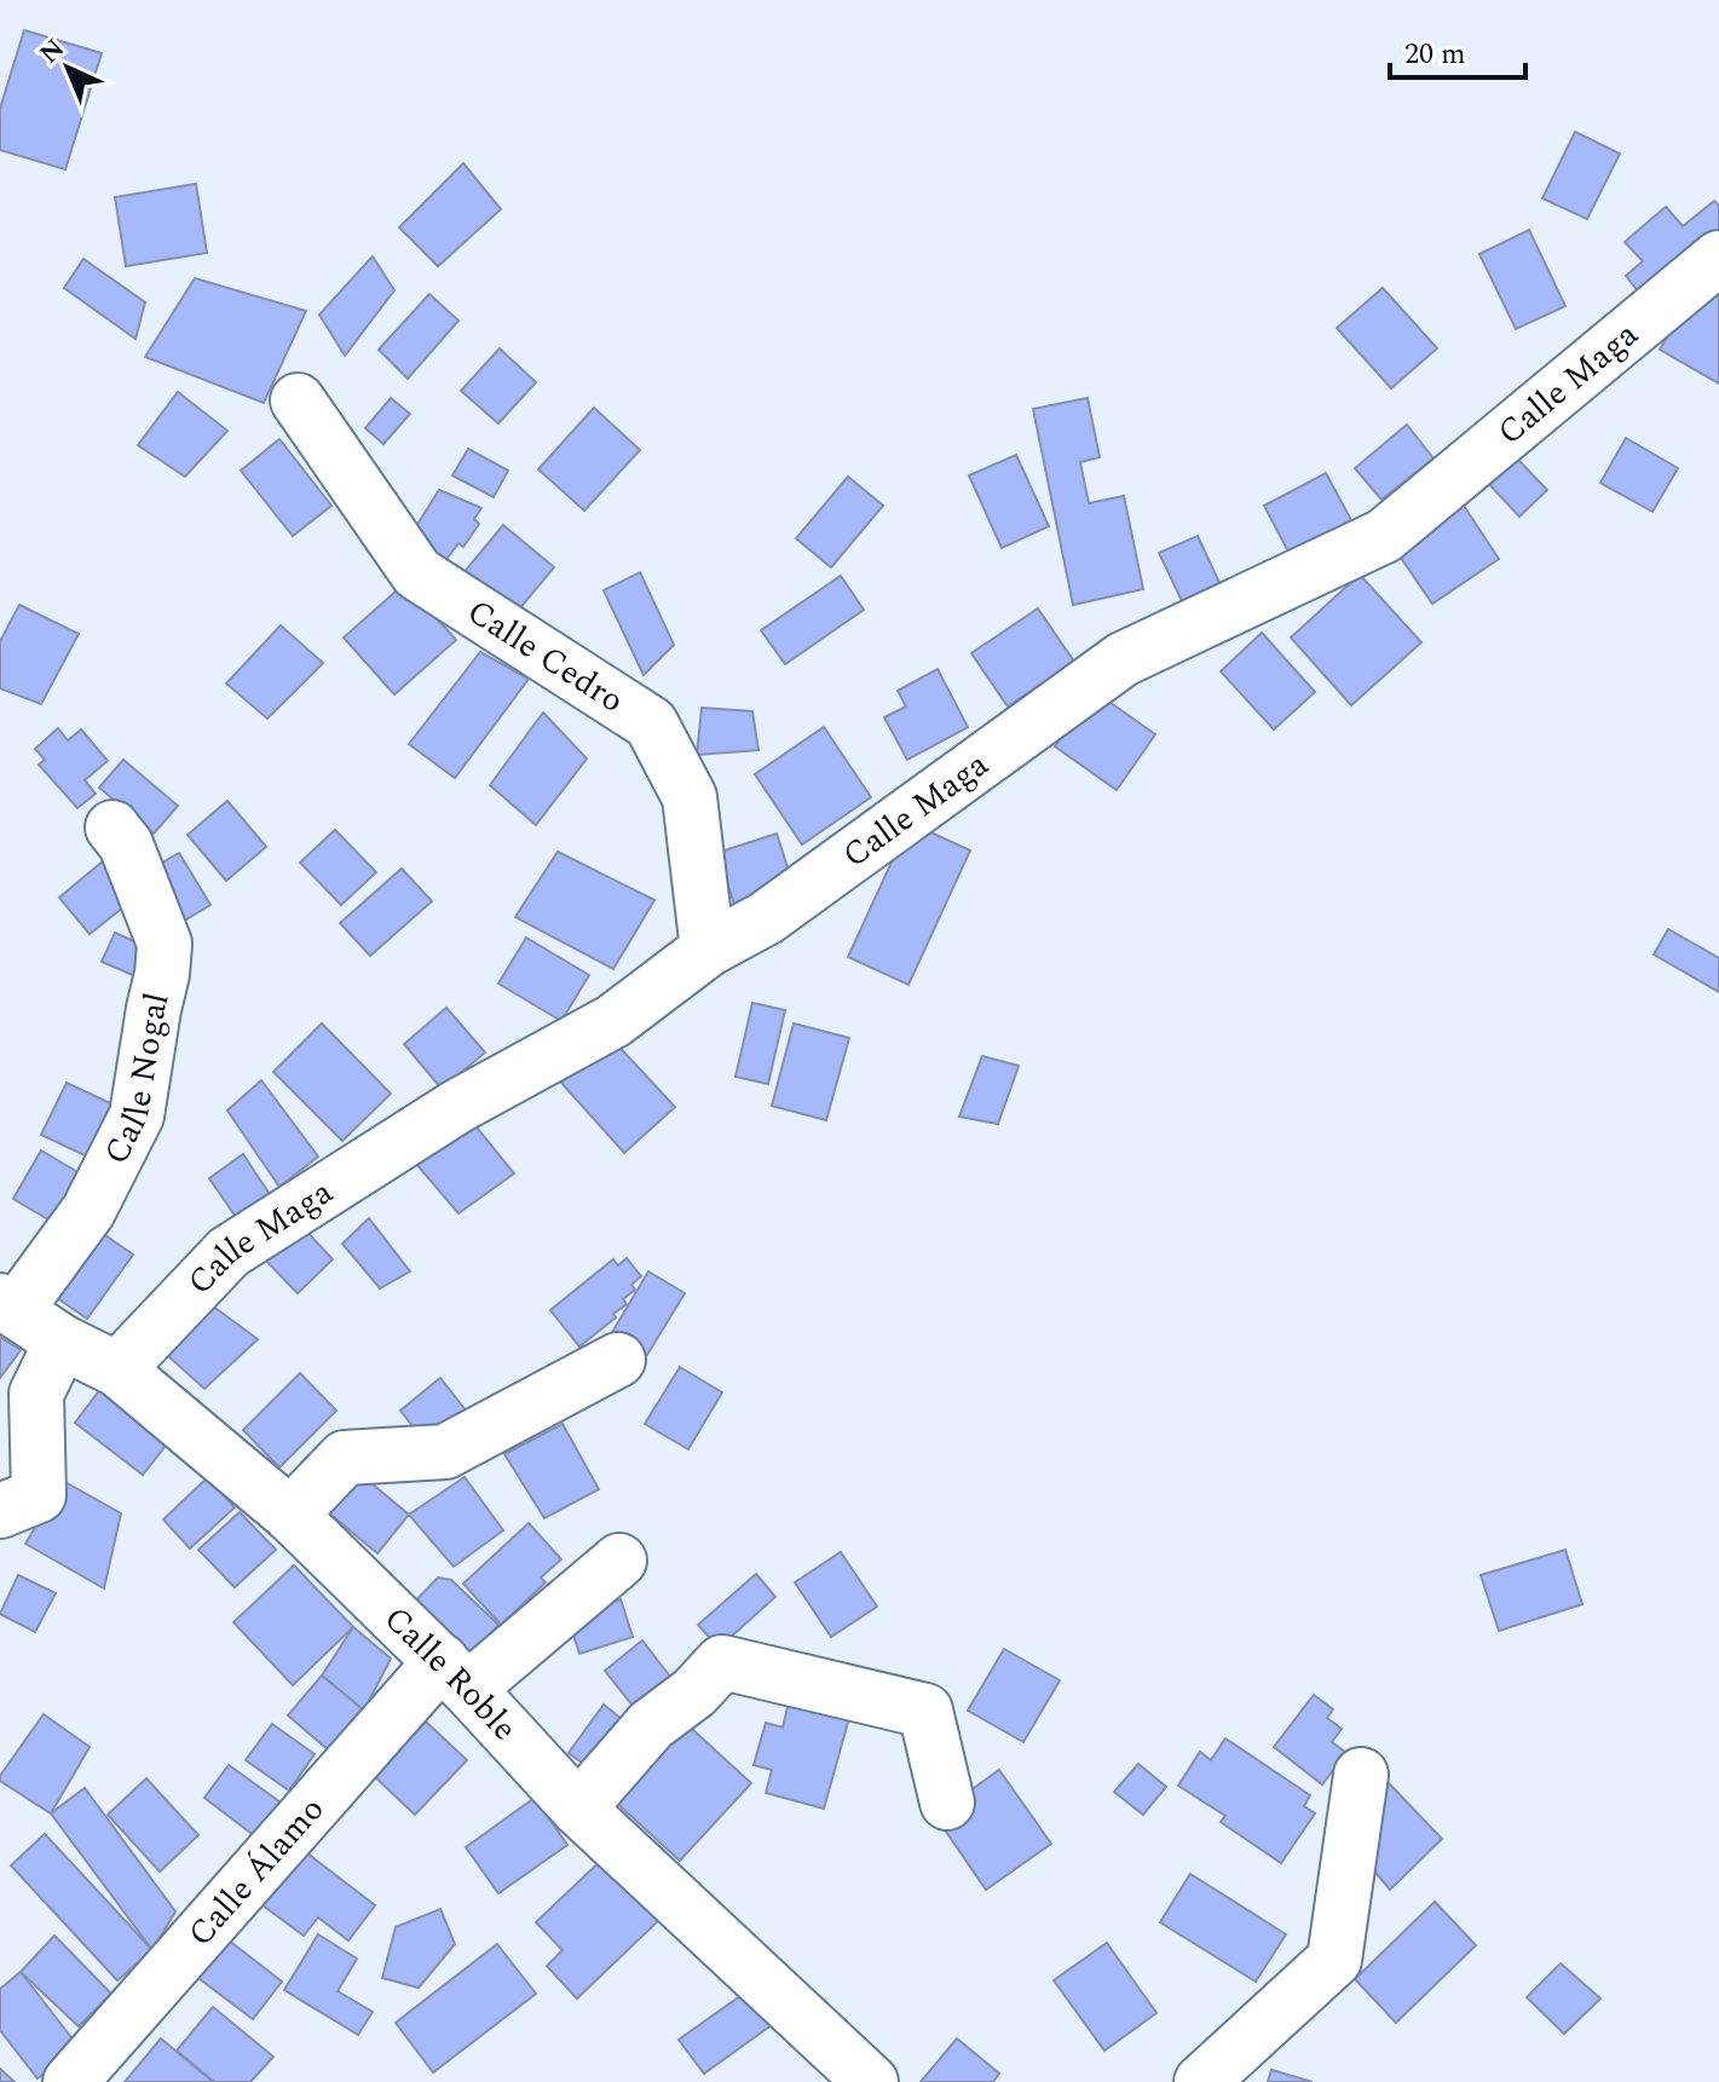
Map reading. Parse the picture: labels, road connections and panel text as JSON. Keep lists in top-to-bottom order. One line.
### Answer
{"streets":{"street":["Calle Maga","Calle Cedro","Calle Nogal","Calle Roble","Calle Álamo"]},"crossings":[["Calle Maga","Calle Cedro"],["Calle Maga","Calle Roble"],["Calle Nogal","Calle Roble"],["Calle Roble","Calle Álamo"]],"scale_bar":"20 m","north":"top left"}
